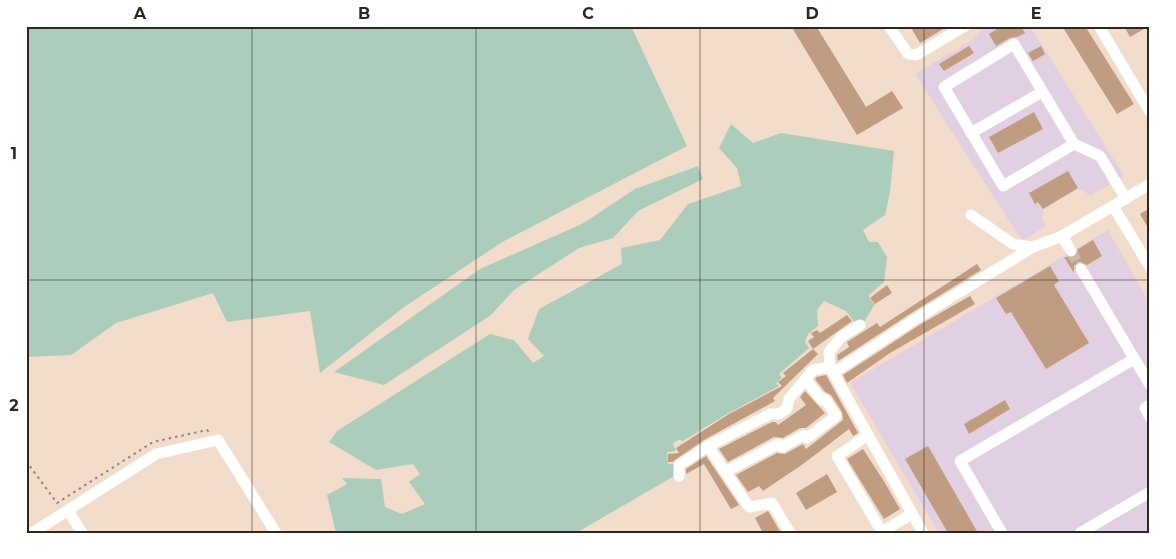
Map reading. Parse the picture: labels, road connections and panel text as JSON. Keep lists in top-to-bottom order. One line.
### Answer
{"grid":{"columns":["A","B","C","D","E"],"rows":["1","2"]}}
